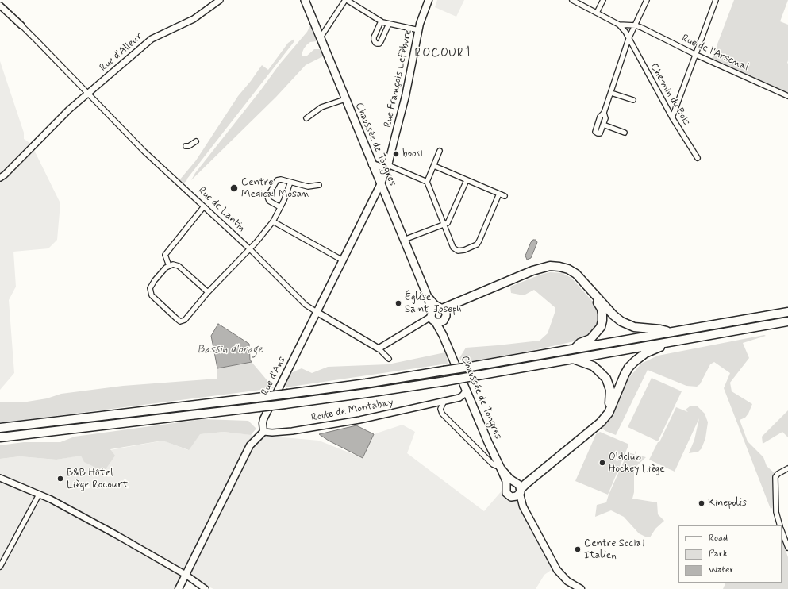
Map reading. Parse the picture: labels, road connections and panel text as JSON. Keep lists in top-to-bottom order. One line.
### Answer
{"streets":{"main road":["Rue François Lefèbvre","Chaussée de Tongres","Rue d'Ans"],"street":["Rue d'Alleur","Rue de l'Arsenal","Chemin du Bois","Rue de Lantin","Route de Montabay"]},"crossings":[["Rue d'Alleur","Rue de Lantin"],["Rue de l'Arsenal","Chemin du Bois"],["Rue François Lefèbvre","Chaussée de Tongres"],["Rue François Lefèbvre","Rue d'Ans"],["Chaussée de Tongres","Rue d'Ans"],["Chaussée de Tongres","Route de Montabay"],["Rue de Lantin","Rue d'Ans"],["Rue d'Ans","Route de Montabay"]],"districts":["ROCOURT"],"water":["Bassin d'orage"],"places":["bpost","Centre Medical Mosan","Église Saint-Joseph","Oldclub Hockey Liège","B&B Hôtel Liège Rocourt","Kinepolis","Centre Social Italien"],"legend":["Road","Park","Water"]}
